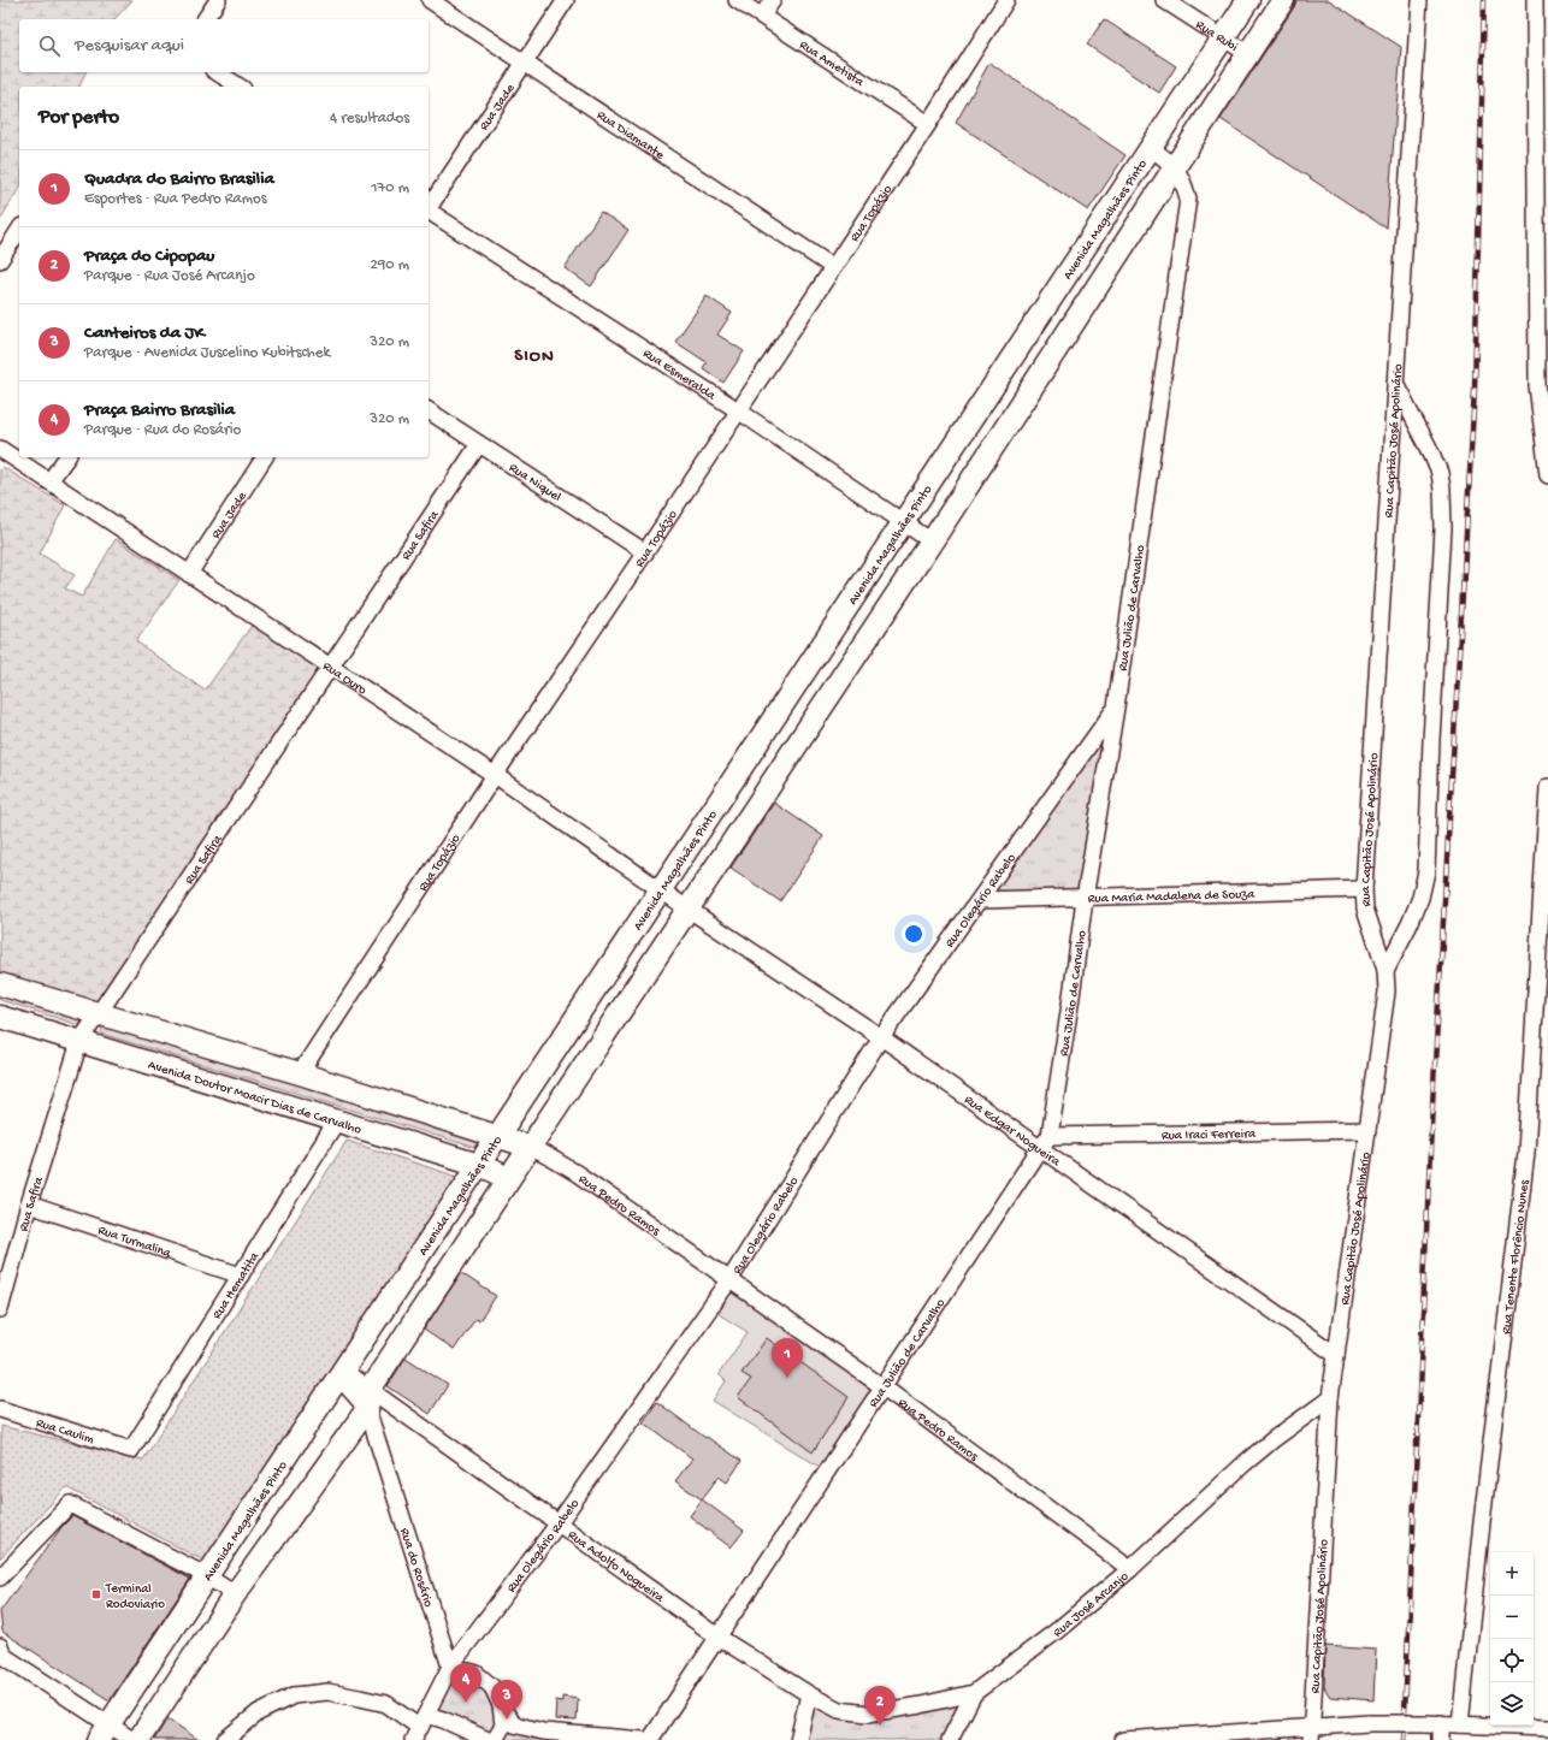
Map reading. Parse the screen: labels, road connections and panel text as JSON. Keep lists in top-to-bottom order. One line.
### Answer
{"streets":{"main road":["Avenida Magalhães Pinto","Avenida Doutor Moacir Dias de Carvalho"],"street":["Rua Rubi","Rua Ametista","Rua Jade","Rua Diamante","Rua Topázio","Rua Esmeralda","Rua Capitão José Apolinário","Rua Niquel","Rua Safira","Rua Julião de Carvalho","Rua Ouro","Rua Maria Madalena de Souza","Rua Olegário Rabelo","Rua Edgar Nogueira","Rua Iraci Ferreira","Rua Pedro Ramos","Rua Turmalina","Rua Tenente Florêncio Nunes","Rua Hematita","Rua Caulim","Rua Adolfo Nogueira","Rua do Rosário","Rua José Arcanjo"]},"crossings":[["Rua Rubi","Avenida Magalhães Pinto"],["Rua Ametista","Rua Topázio"],["Rua Jade","Rua Diamante"],["Rua Jade","Rua Ouro"],["Rua Diamante","Rua Topázio"],["Rua Topázio","Rua Esmeralda"],["Rua Topázio","Rua Niquel"],["Rua Topázio","Rua Ouro"],["Avenida Magalhães Pinto","Rua Esmeralda"],["Avenida Magalhães Pinto","Rua Julião de Carvalho"],["Avenida Magalhães Pinto","Rua Ouro"],["Avenida Magalhães Pinto","Avenida Doutor Moacir Dias de Carvalho"],["Avenida Magalhães Pinto","Rua do Rosário"],["Rua Capitão José Apolinário","Rua Maria Madalena de Souza"],["Rua Capitão José Apolinário","Rua Edgar Nogueira"],["Rua Capitão José Apolinário","Rua Iraci Ferreira"],["Rua Capitão José Apolinário","Rua José Arcanjo"],["Rua Niquel","Rua Safira"],["Rua Safira","Rua Ouro"],["Rua Safira","Avenida Doutor Moacir Dias de Carvalho"],["Rua Safira","Rua Turmalina"],["Rua Julião de Carvalho","Rua Maria Madalena de Souza"],["Rua Julião de Carvalho","Rua Olegário Rabelo"],["Rua Julião de Carvalho","Rua Edgar Nogueira"],["Rua Julião de Carvalho","Rua Iraci Ferreira"],["Rua Julião de Carvalho","Rua Pedro Ramos"],["Rua Julião de Carvalho","Rua Adolfo Nogueira"],["Rua Ouro","Rua Edgar Nogueira"],["Rua Maria Madalena de Souza","Rua Olegário Rabelo"],["Rua Olegário Rabelo","Rua Edgar Nogueira"],["Rua Olegário Rabelo","Rua Pedro Ramos"],["Rua Olegário Rabelo","Rua Adolfo Nogueira"],["Rua Olegário Rabelo","Rua do Rosário"],["Avenida Doutor Moacir Dias de Carvalho","Rua Hematita"],["Rua Pedro Ramos","Rua José Arcanjo"],["Rua Turmalina","Rua Hematita"],["Rua Hematita","Rua Caulim"],["Rua Adolfo Nogueira","Rua do Rosário"],["Rua Adolfo Nogueira","Rua José Arcanjo"]],"districts":["SION"],"places":{"transit":["Terminal Rodoviario"]},"page":{"search":"Pesquisar aqui","heading":["Por perto","4 resultados"],"list":[{"mark":"1","name":"Quadra do Bairro Brasilia","note":"Esportes · Rua Pedro Ramos","value":"170 m"},{"mark":"2","name":"Praça do Cipopau","note":"Parque · Rua José Arcanjo","value":"290 m"},{"mark":"3","name":"Canteiros da JK","note":"Parque · Avenida Juscelino Kubitschek","value":"320 m"},{"mark":"4","name":"Praça Bairro Brasilia","note":"Parque · Rua do Rosário","value":"320 m"}],"pins":["1","4","3","2"],"map_buttons":["+","−"]}}
